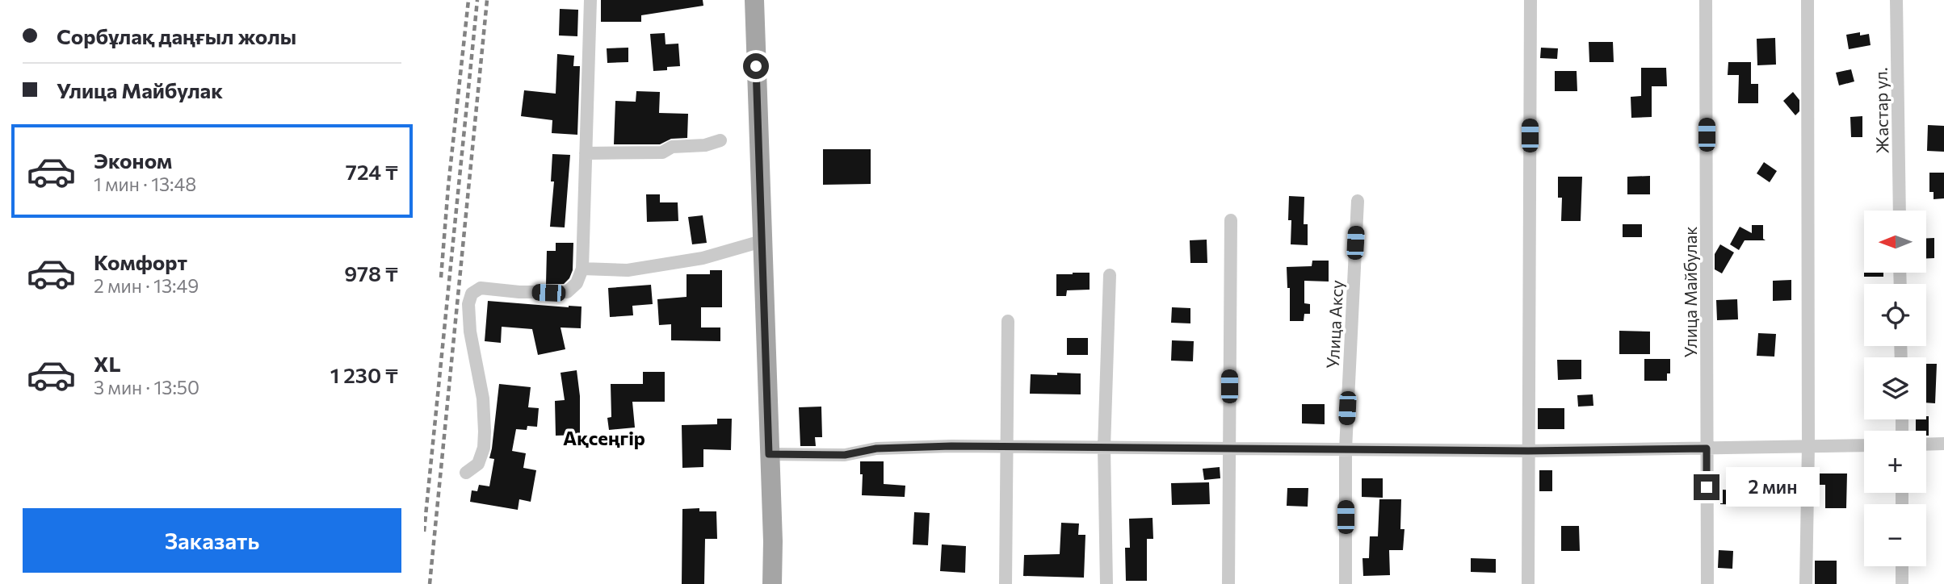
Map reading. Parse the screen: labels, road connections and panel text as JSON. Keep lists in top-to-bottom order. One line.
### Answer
{"streets":{"street":["Жастар ул.","Улица Майбулак","Улица Аксу"]},"districts":["Ақсеңгір"],"north":"left","page":{"banner":["Сорбұлақ даңғыл жолы","Улица Майбулак"],"list":[{"name":"Эконом","note":"1 мин · 13:48","value":"724 ₸"},{"name":"Комфорт","note":"2 мин · 13:49","value":"978 ₸"},{"name":"XL","note":"3 мин · 13:50","value":"1 230 ₸"}],"map_buttons":["+","−"],"bubble":"2 мин","buttons":"Заказать"}}
